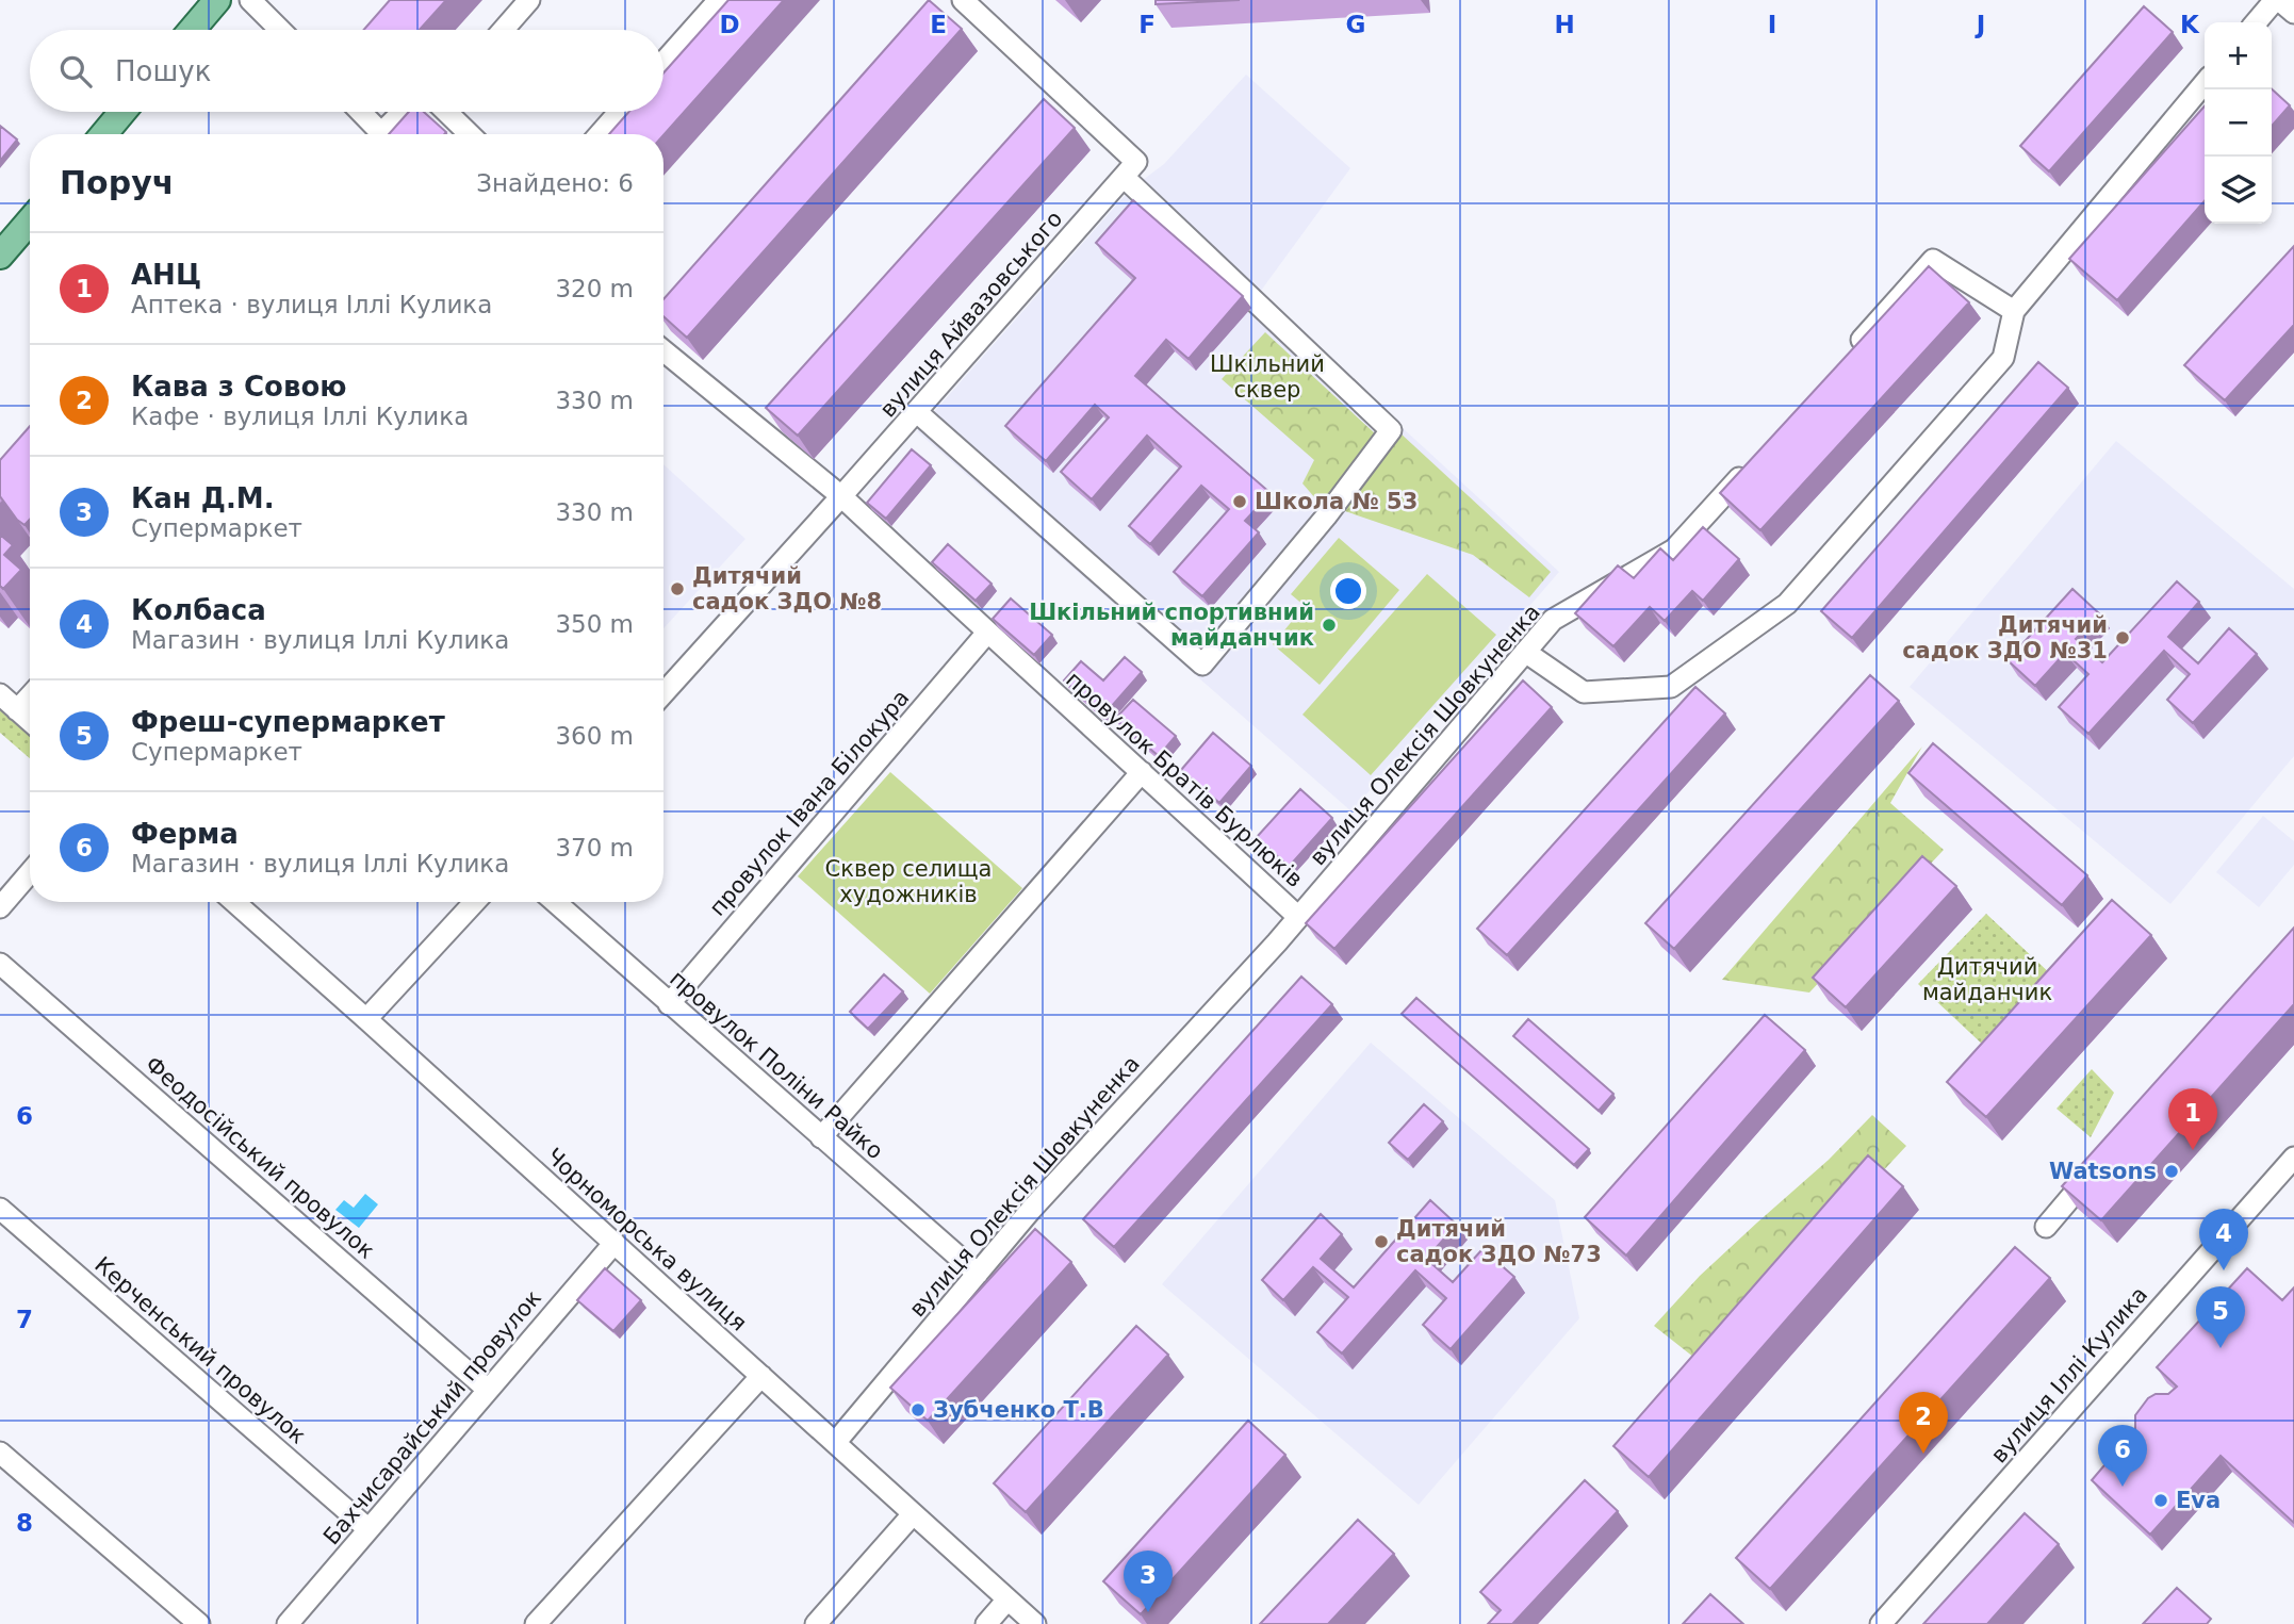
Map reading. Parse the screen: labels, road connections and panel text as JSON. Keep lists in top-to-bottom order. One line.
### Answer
{"streets":{"street":["вулиця Айвазовського","вулиця Олексія Шовкуненка","провулок Братів Бурлюків","провулок Івана Білокура","провулок Поліни Райко","Феодосійський провулок","Чорноморська вулиця","Керченський провулок","вулиця Іллі Кулика","Бахчисарайський провулок"]},"crossings":[["вулиця Айвазовського","провулок Братів Бурлюків"],["вулиця Олексія Шовкуненка","провулок Братів Бурлюків"],["вулиця Олексія Шовкуненка","провулок Поліни Райко"],["вулиця Олексія Шовкуненка","Чорноморська вулиця"],["провулок Братів Бурлюків","провулок Івана Білокура"],["провулок Івана Білокура","провулок Поліни Райко"],["Феодосійський провулок","Бахчисарайський провулок"],["Чорноморська вулиця","Бахчисарайський провулок"],["Керченський провулок","Бахчисарайський провулок"]],"parks":["Шкільний сквер","Сквер селища художників","Дитячий майданчик"],"places":["Школа № 53","Дитячий садок ЗДО №8","Шкільний спортивний майданчик","Дитячий садок ЗДО №31","Watsons","Дитячий садок ЗДО №73","Зубченко Т.В","Eva"],"page":{"map_buttons":["+","−"],"search":"Пошук","heading":["Поруч","Знайдено: 6"],"list":[{"mark":"1","name":"АНЦ","note":"Аптека · вулиця Іллі Кулика","value":"320 m"},{"mark":"2","name":"Кава з Совою","note":"Кафе · вулиця Іллі Кулика","value":"330 m"},{"mark":"3","name":"Кан Д.М.","note":"Супермаркет","value":"330 m"},{"mark":"4","name":"Колбаса","note":"Магазин · вулиця Іллі Кулика","value":"350 m"},{"mark":"5","name":"Фреш-супермаркет","note":"Супермаркет","value":"360 m"},{"mark":"6","name":"Ферма","note":"Магазин · вулиця Іллі Кулика","value":"370 m"}],"pins":["1","4","5","2","6","3"]},"grid":{"columns":["D","E","F","G","H","I","J","K"],"rows":["6","7","8"]}}
